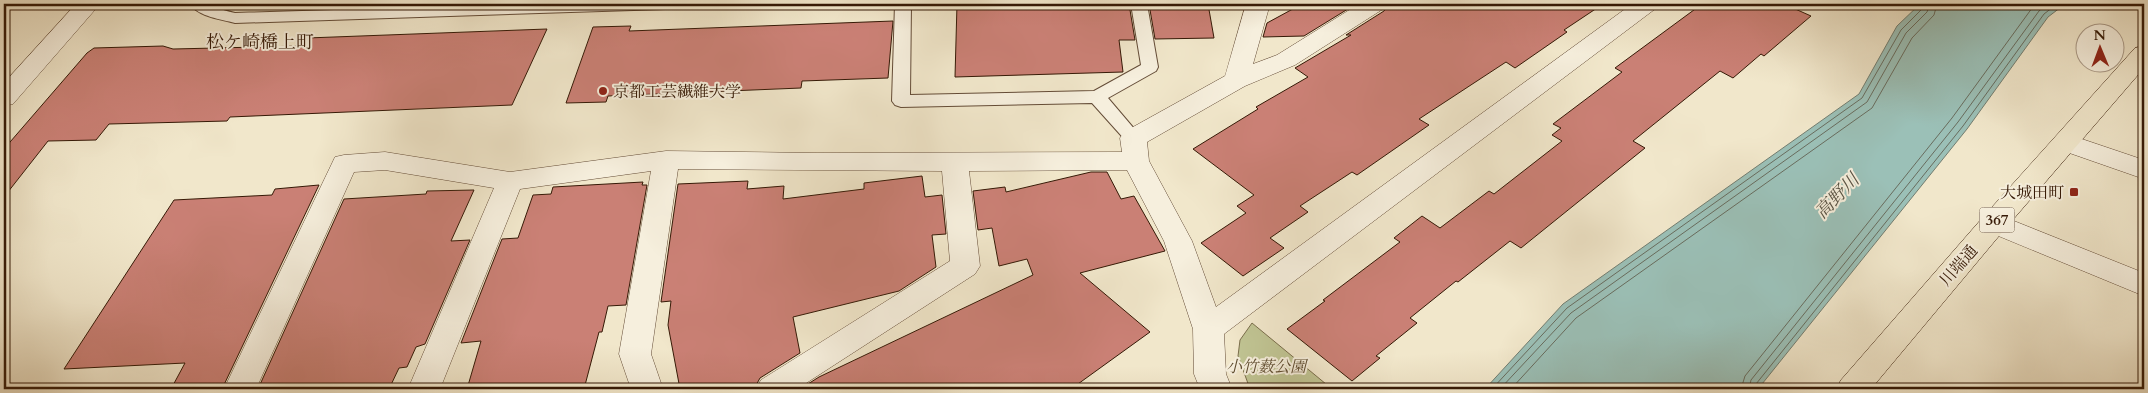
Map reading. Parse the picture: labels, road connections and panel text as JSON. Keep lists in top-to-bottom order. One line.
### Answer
{"streets":{"highway":["367","川端通"]},"districts":["松ケ崎橋上町"],"water":["高野川"],"parks":["小竹薮公園"],"places":{"other":["京都工芸繊維大学"],"transit":["大城田町"]},"north":"top"}
